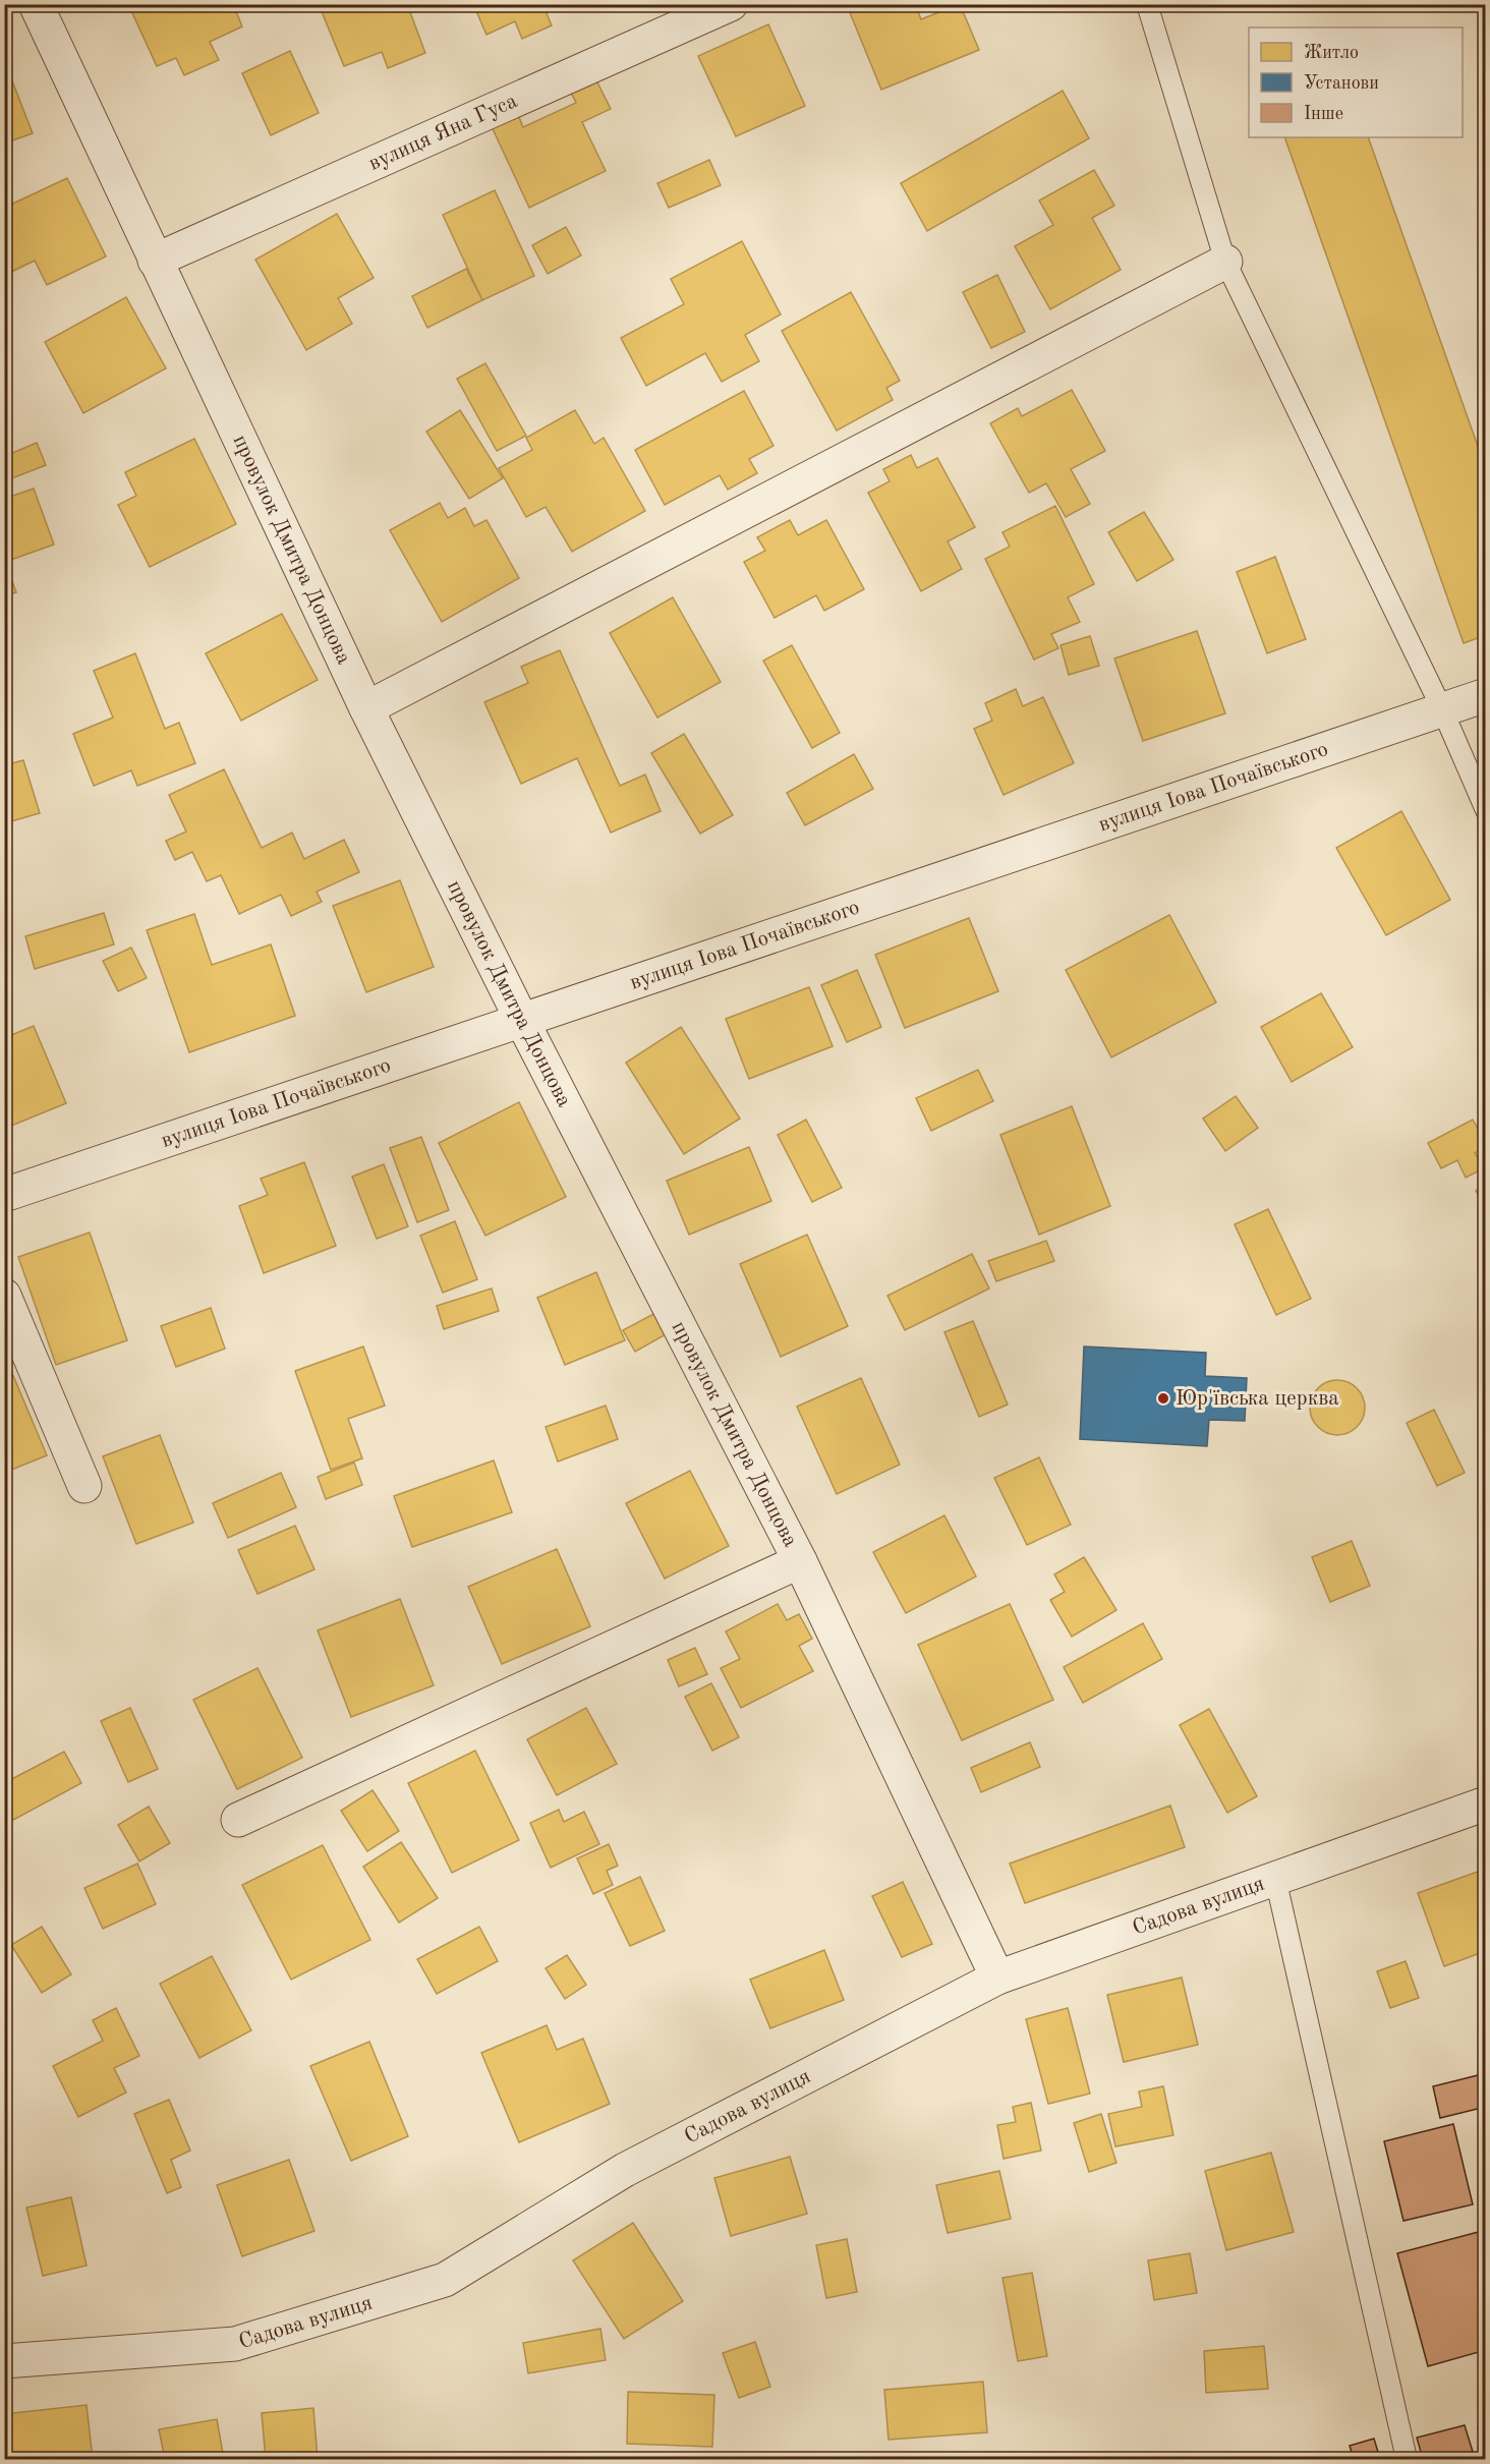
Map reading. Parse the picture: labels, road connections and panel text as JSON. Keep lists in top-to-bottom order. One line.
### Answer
{"streets":{"street":["вулиця Яна Гуса","провулок Дмитра Донцова","вулиця Іова Почаївського","Садова вулиця"]},"crossings":[["вулиця Яна Гуса","провулок Дмитра Донцова"],["провулок Дмитра Донцова","вулиця Іова Почаївського"],["провулок Дмитра Донцова","Садова вулиця"]],"places":["Юр'ївська церква"],"legend":["Житло","Установи","Інше"]}
